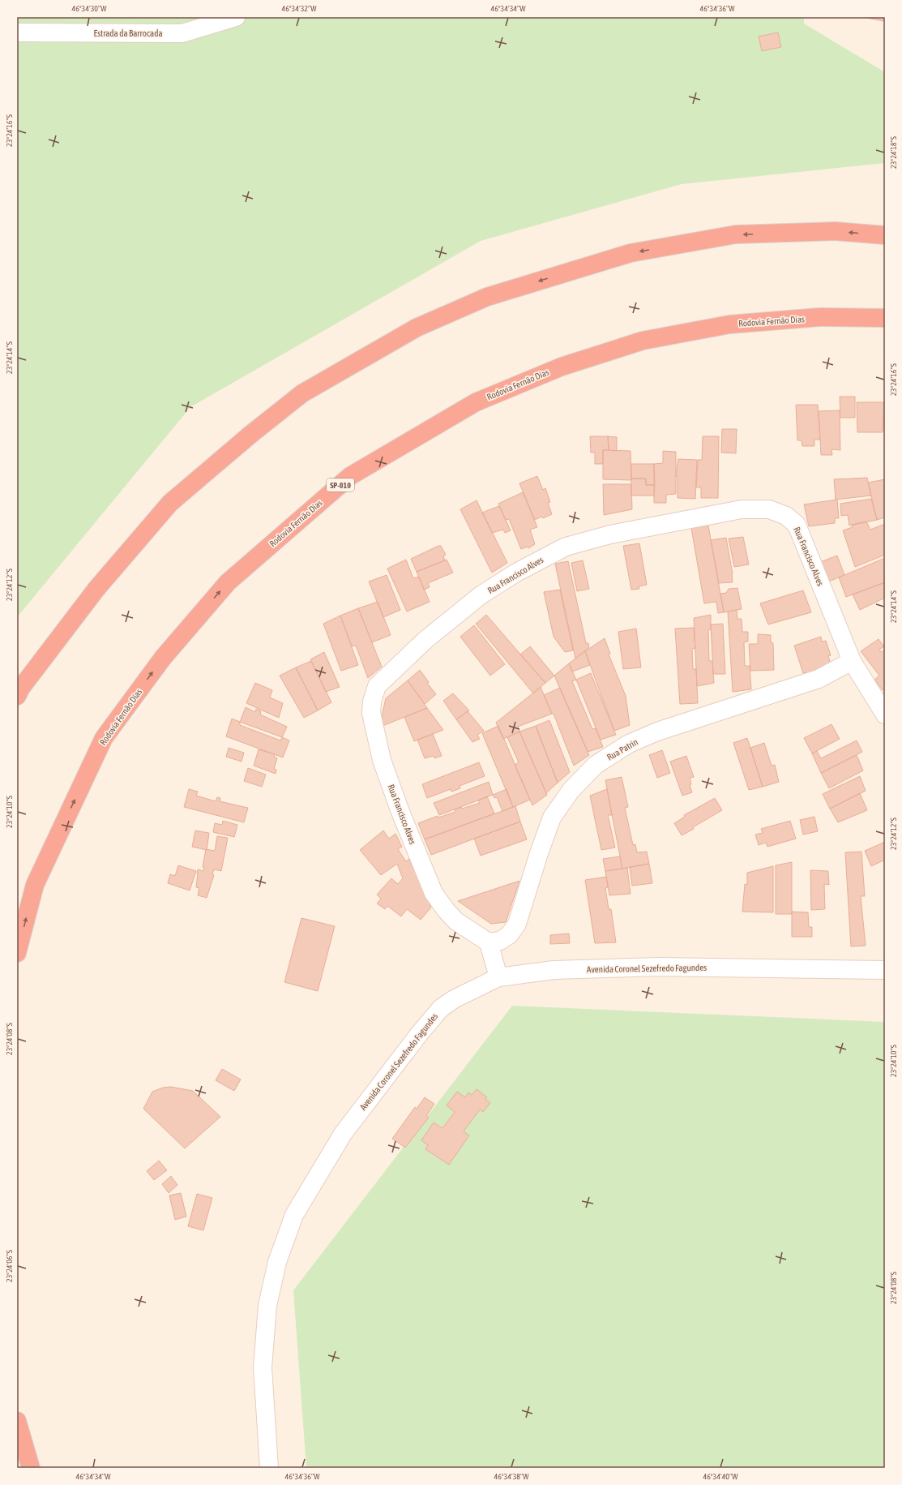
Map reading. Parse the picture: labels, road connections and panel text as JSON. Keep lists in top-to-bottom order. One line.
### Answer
{"streets":{"highway":["Rodovia Fernão Dias","SP-010"],"street":["Estrada da Barrocada","Rua Francisco Alves","Rua Patrin","Avenida Coronel Sezefredo Fagundes"]},"crossings":[["Rua Francisco Alves","Rua Patrin"]],"coordinates":["46°34'30\"W","46°34'32\"W","46°34'34\"W","46°34'36\"W","23°24'16\"S","23°24'18\"S","23°24'14\"S","23°24'12\"S","23°24'10\"S","23°24'08\"S","23°24'06\"S","46°34'38\"W","46°34'40\"W"]}
